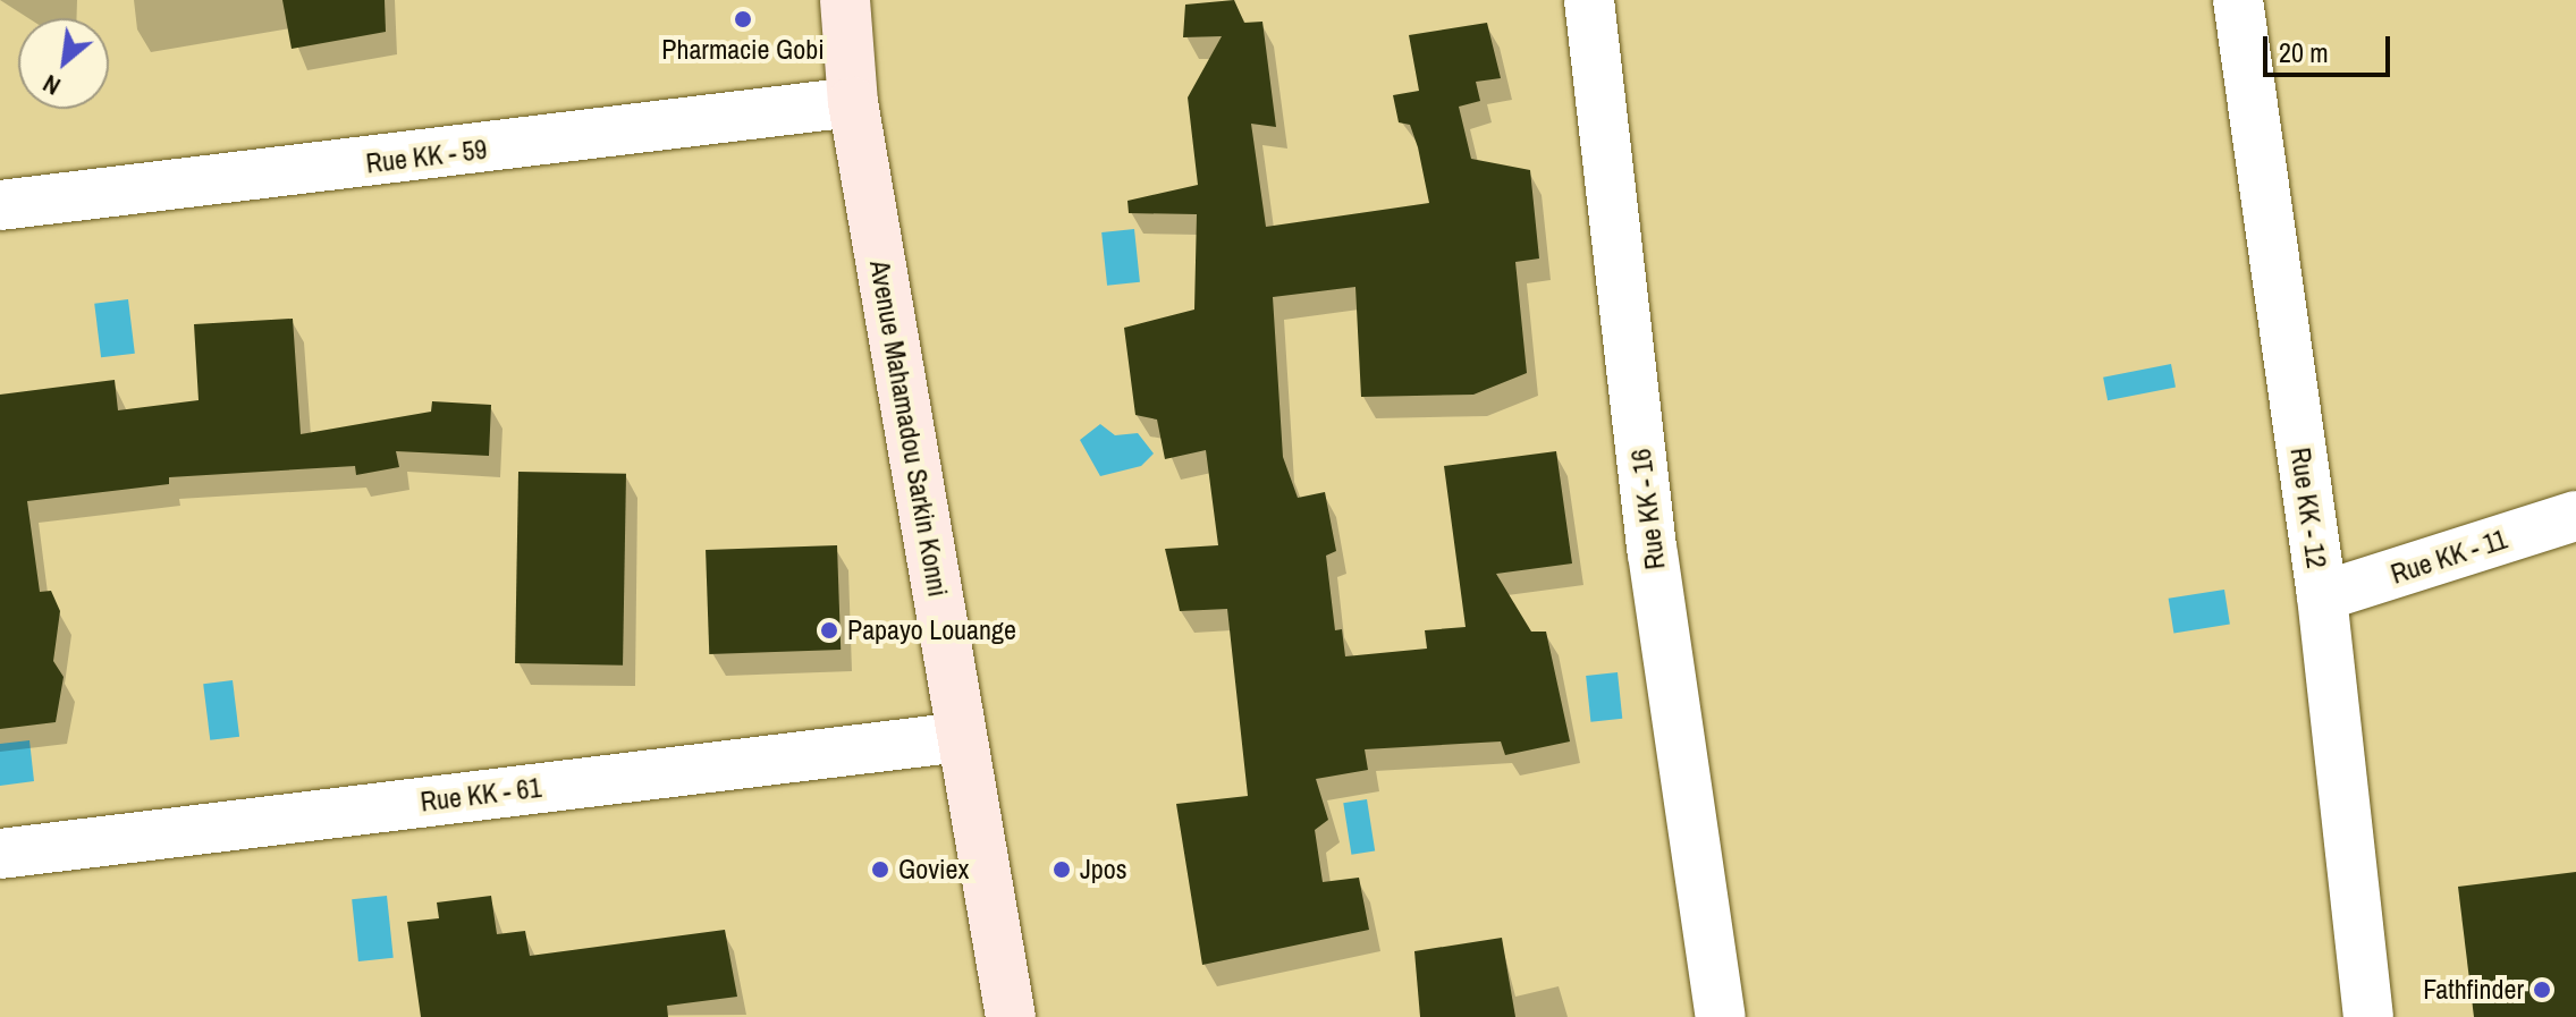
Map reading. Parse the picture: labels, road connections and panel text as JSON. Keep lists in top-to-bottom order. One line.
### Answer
{"streets":{"street":["Rue KK - 59","Avenue Mahamadou Sarkin Konni","Rue KK - 12","Rue KK - 16","Rue KK - 11","Rue KK - 61"]},"crossings":[["Rue KK - 59","Avenue Mahamadou Sarkin Konni"],["Avenue Mahamadou Sarkin Konni","Rue KK - 61"],["Rue KK - 12","Rue KK - 11"]],"places":["Pharmacie Gobi","Papayo Louange","Goviex","Jpos","Fathfinder"],"scale_bar":"20 m","north":"bottom left"}
